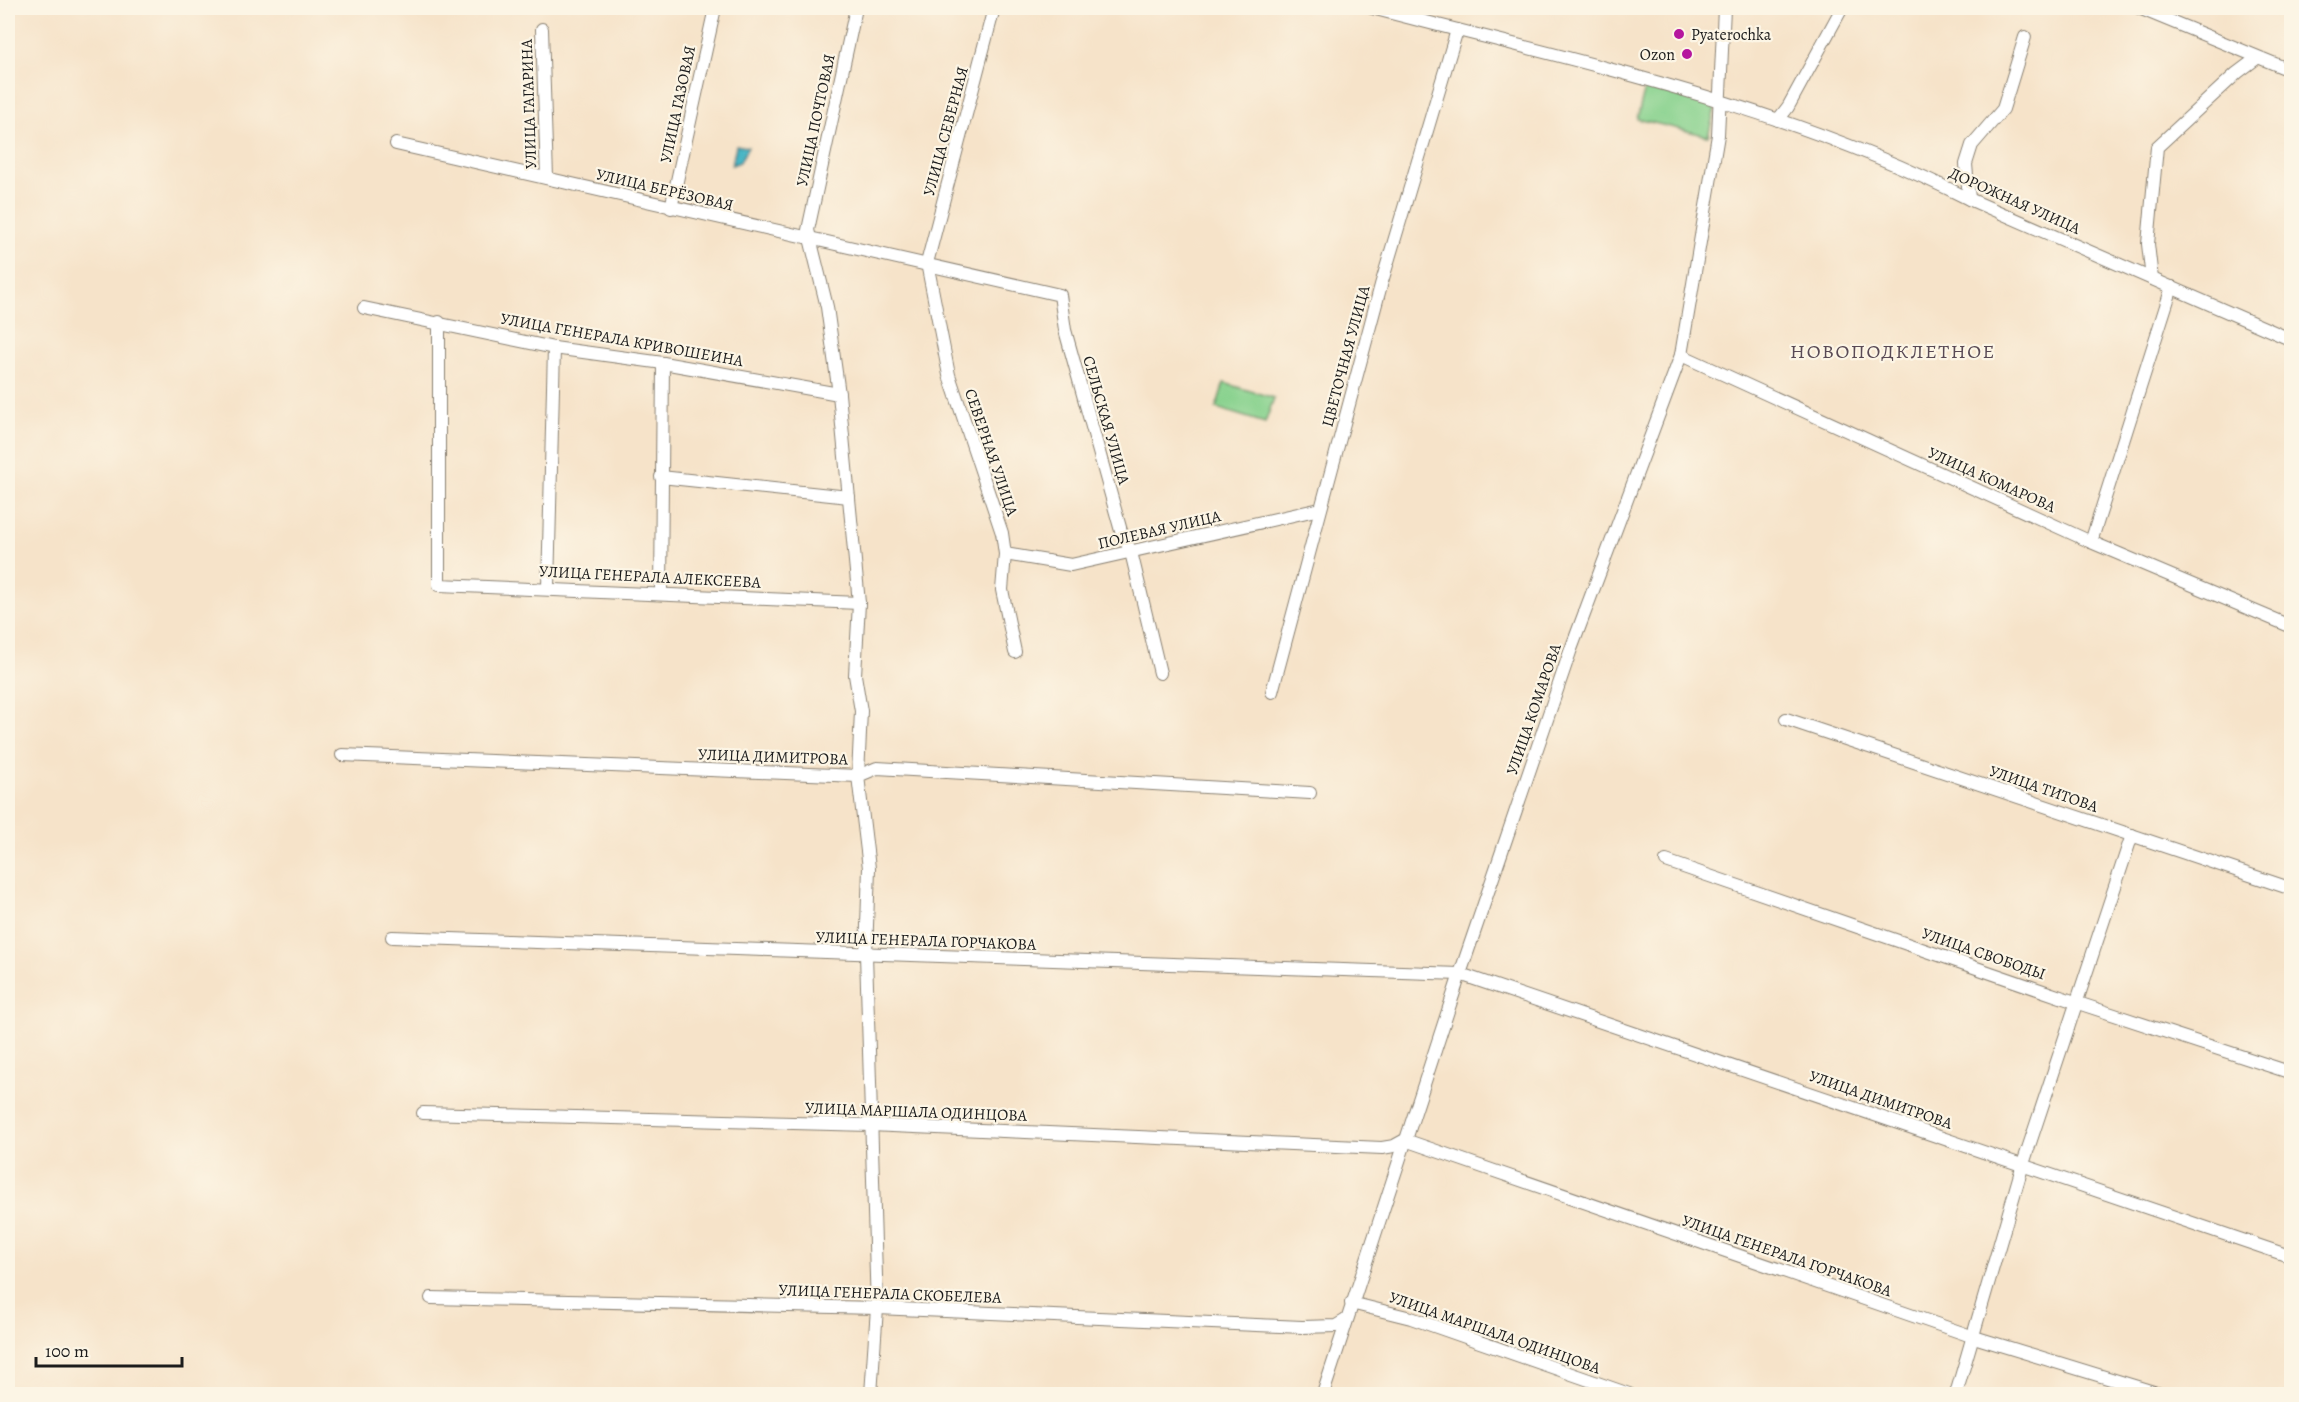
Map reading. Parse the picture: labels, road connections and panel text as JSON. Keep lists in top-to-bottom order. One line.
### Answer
{"streets":{"street":["УЛИЦА ГАГАРИНА","УЛИЦА ГАЗОВАЯ","УЛИЦА ПОЧТОВАЯ","УЛИЦА СЕВЕРНАЯ","УЛИЦА БЕРЁЗОВАЯ","ДОРОЖНАЯ УЛИЦА","УЛИЦА ГЕНЕРАЛА КРИВОШЕИНА","ЦВЕТОЧНАЯ УЛИЦА","СЕЛЬСКАЯ УЛИЦА","СЕВЕРНАЯ УЛИЦА","УЛИЦА КОМАРОВА","ПОЛЕВАЯ УЛИЦА","УЛИЦА ГЕНЕРАЛА АЛЕКСЕЕВА","УЛИЦА ДИМИТРОВА","УЛИЦА ТИТОВА","УЛИЦА ГЕНЕРАЛА ГОРЧАКОВА","УЛИЦА СВОБОДЫ","УЛИЦА МАРШАЛА ОДИНЦОВА","УЛИЦА ГЕНЕРАЛА СКОБЕЛЕВА"]},"crossings":[["УЛИЦА ГАГАРИНА","УЛИЦА БЕРЁЗОВАЯ"],["УЛИЦА ГАЗОВАЯ","УЛИЦА БЕРЁЗОВАЯ"],["УЛИЦА ПОЧТОВАЯ","УЛИЦА БЕРЁЗОВАЯ"],["УЛИЦА ПОЧТОВАЯ","УЛИЦА ГЕНЕРАЛА КРИВОШЕИНА"],["УЛИЦА ПОЧТОВАЯ","УЛИЦА ГЕНЕРАЛА АЛЕКСЕЕВА"],["УЛИЦА ПОЧТОВАЯ","УЛИЦА ДИМИТРОВА"],["УЛИЦА ПОЧТОВАЯ","УЛИЦА ГЕНЕРАЛА ГОРЧАКОВА"],["УЛИЦА ПОЧТОВАЯ","УЛИЦА МАРШАЛА ОДИНЦОВА"],["УЛИЦА ПОЧТОВАЯ","УЛИЦА ГЕНЕРАЛА СКОБЕЛЕВА"],["УЛИЦА СЕВЕРНАЯ","УЛИЦА БЕРЁЗОВАЯ"],["УЛИЦА СЕВЕРНАЯ","СЕВЕРНАЯ УЛИЦА"],["УЛИЦА БЕРЁЗОВАЯ","СЕЛЬСКАЯ УЛИЦА"],["УЛИЦА БЕРЁЗОВАЯ","СЕВЕРНАЯ УЛИЦА"],["ДОРОЖНАЯ УЛИЦА","ЦВЕТОЧНАЯ УЛИЦА"],["ДОРОЖНАЯ УЛИЦА","УЛИЦА КОМАРОВА"],["УЛИЦА ГЕНЕРАЛА КРИВОШЕИНА","УЛИЦА ГЕНЕРАЛА АЛЕКСЕЕВА"],["ЦВЕТОЧНАЯ УЛИЦА","ПОЛЕВАЯ УЛИЦА"],["СЕЛЬСКАЯ УЛИЦА","ПОЛЕВАЯ УЛИЦА"],["СЕВЕРНАЯ УЛИЦА","ПОЛЕВАЯ УЛИЦА"],["УЛИЦА КОМАРОВА","УЛИЦА ДИМИТРОВА"],["УЛИЦА КОМАРОВА","УЛИЦА ГЕНЕРАЛА ГОРЧАКОВА"],["УЛИЦА КОМАРОВА","УЛИЦА МАРШАЛА ОДИНЦОВА"],["УЛИЦА КОМАРОВА","УЛИЦА ГЕНЕРАЛА СКОБЕЛЕВА"],["УЛИЦА ДИМИТРОВА","УЛИЦА ГЕНЕРАЛА ГОРЧАКОВА"],["УЛИЦА ГЕНЕРАЛА ГОРЧАКОВА","УЛИЦА МАРШАЛА ОДИНЦОВА"]],"districts":["НОВОПОДКЛЕТНОЕ"],"places":["Pyaterochka","Ozon"],"scale_bar":"100 m"}
